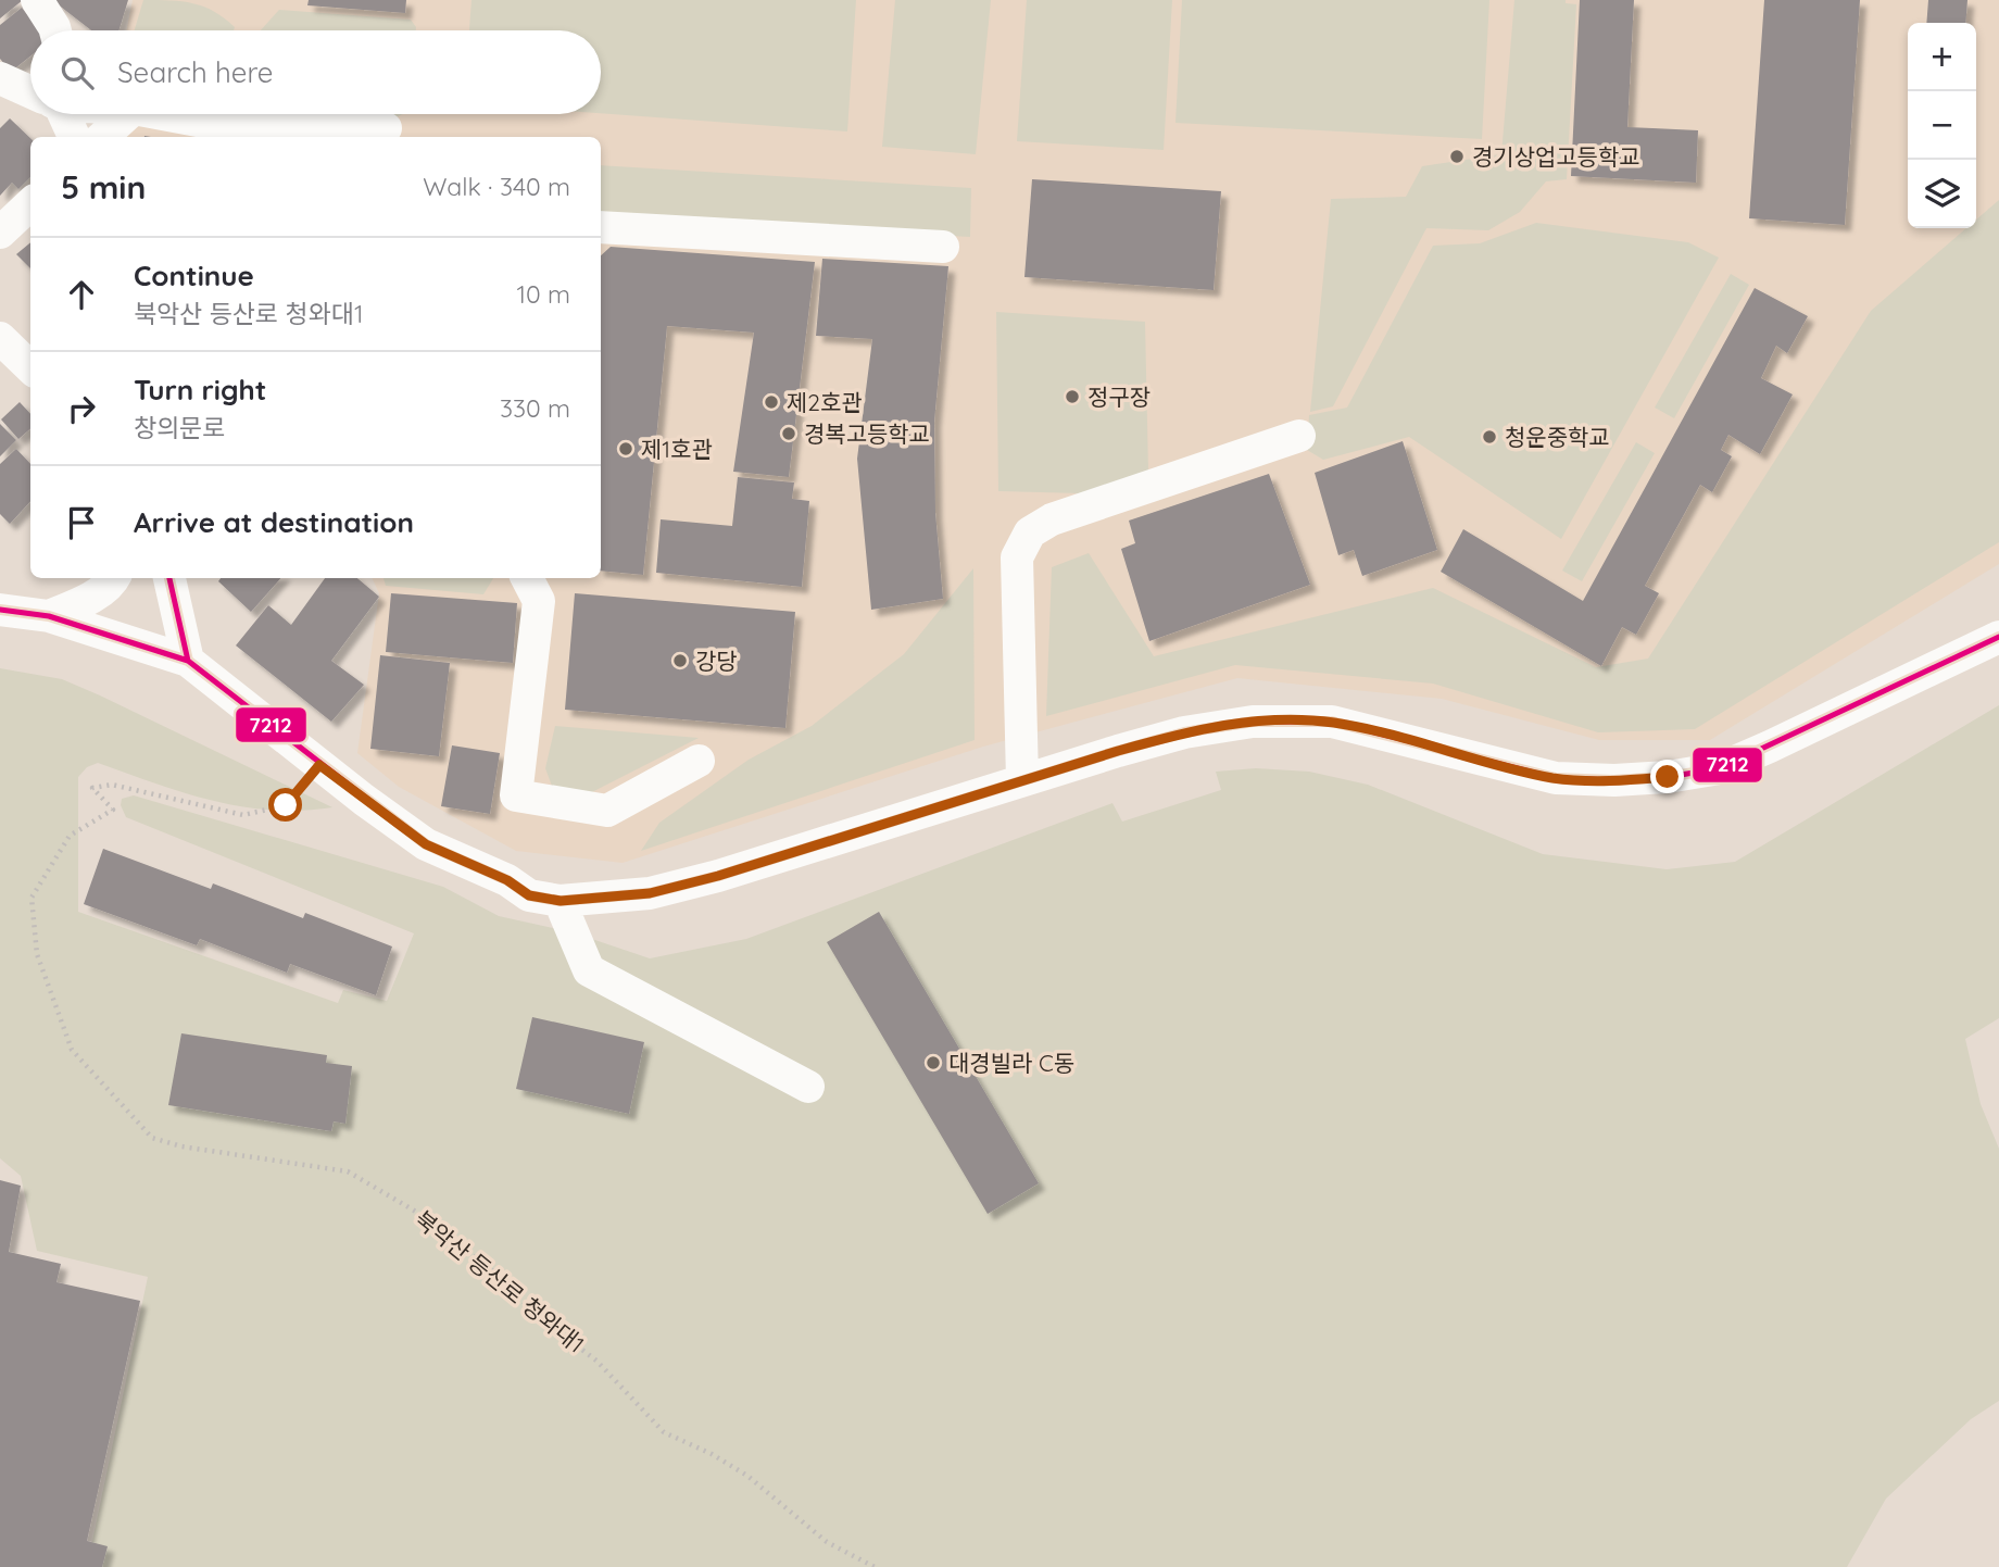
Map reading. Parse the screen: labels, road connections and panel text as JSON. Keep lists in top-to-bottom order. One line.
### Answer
{"streets":{"path":["북악산 등산로 청와대1"]},"places":["경기상업고등학교","정구장","제2호관","경복고등학교","청운중학교","제1호관","강당","대경빌라 C동"],"lines":["transit line 7212"],"page":{"map_buttons":["+","−"],"search":"Search here","heading":["5 min","Walk · 340 m"],"list":[["Continue","북악산 등산로 청와대1","10 m"],["Turn right","창의문로","330 m"],"Arrive at destination"]}}
